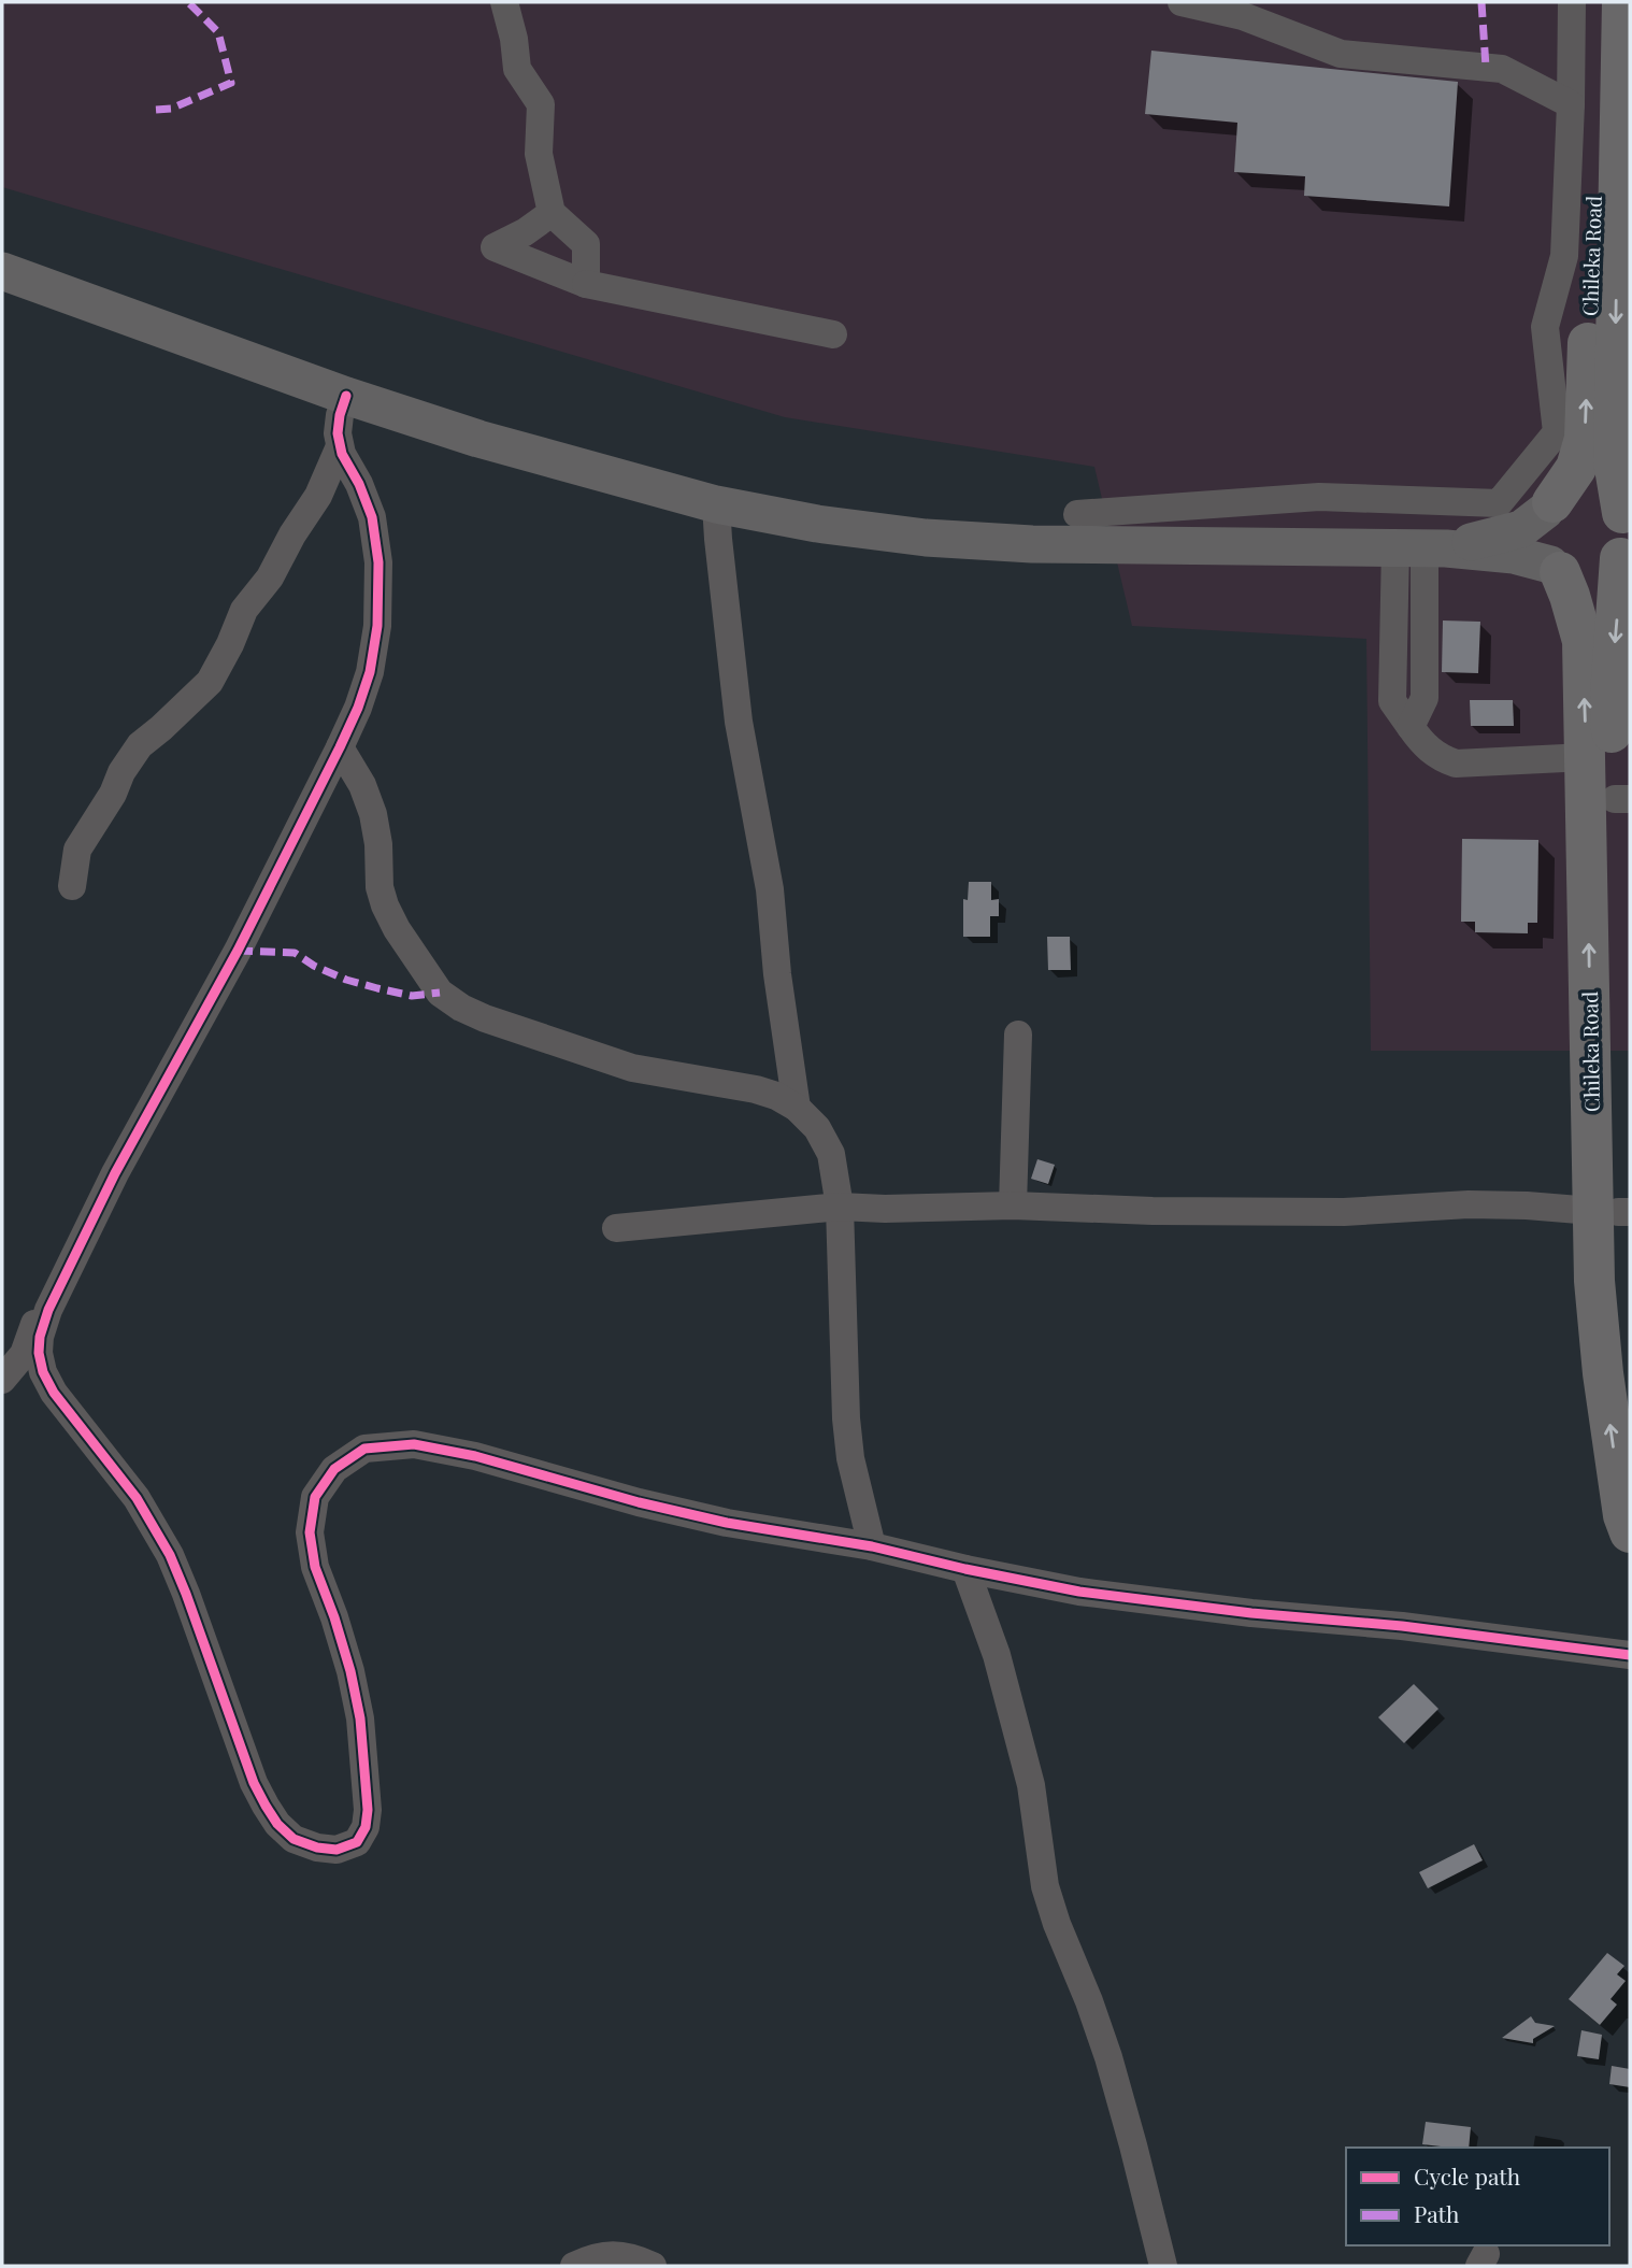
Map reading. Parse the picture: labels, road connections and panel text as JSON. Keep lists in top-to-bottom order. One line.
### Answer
{"streets":{"highway":["Chileka Road"]},"legend":["Cycle path","Path"]}
